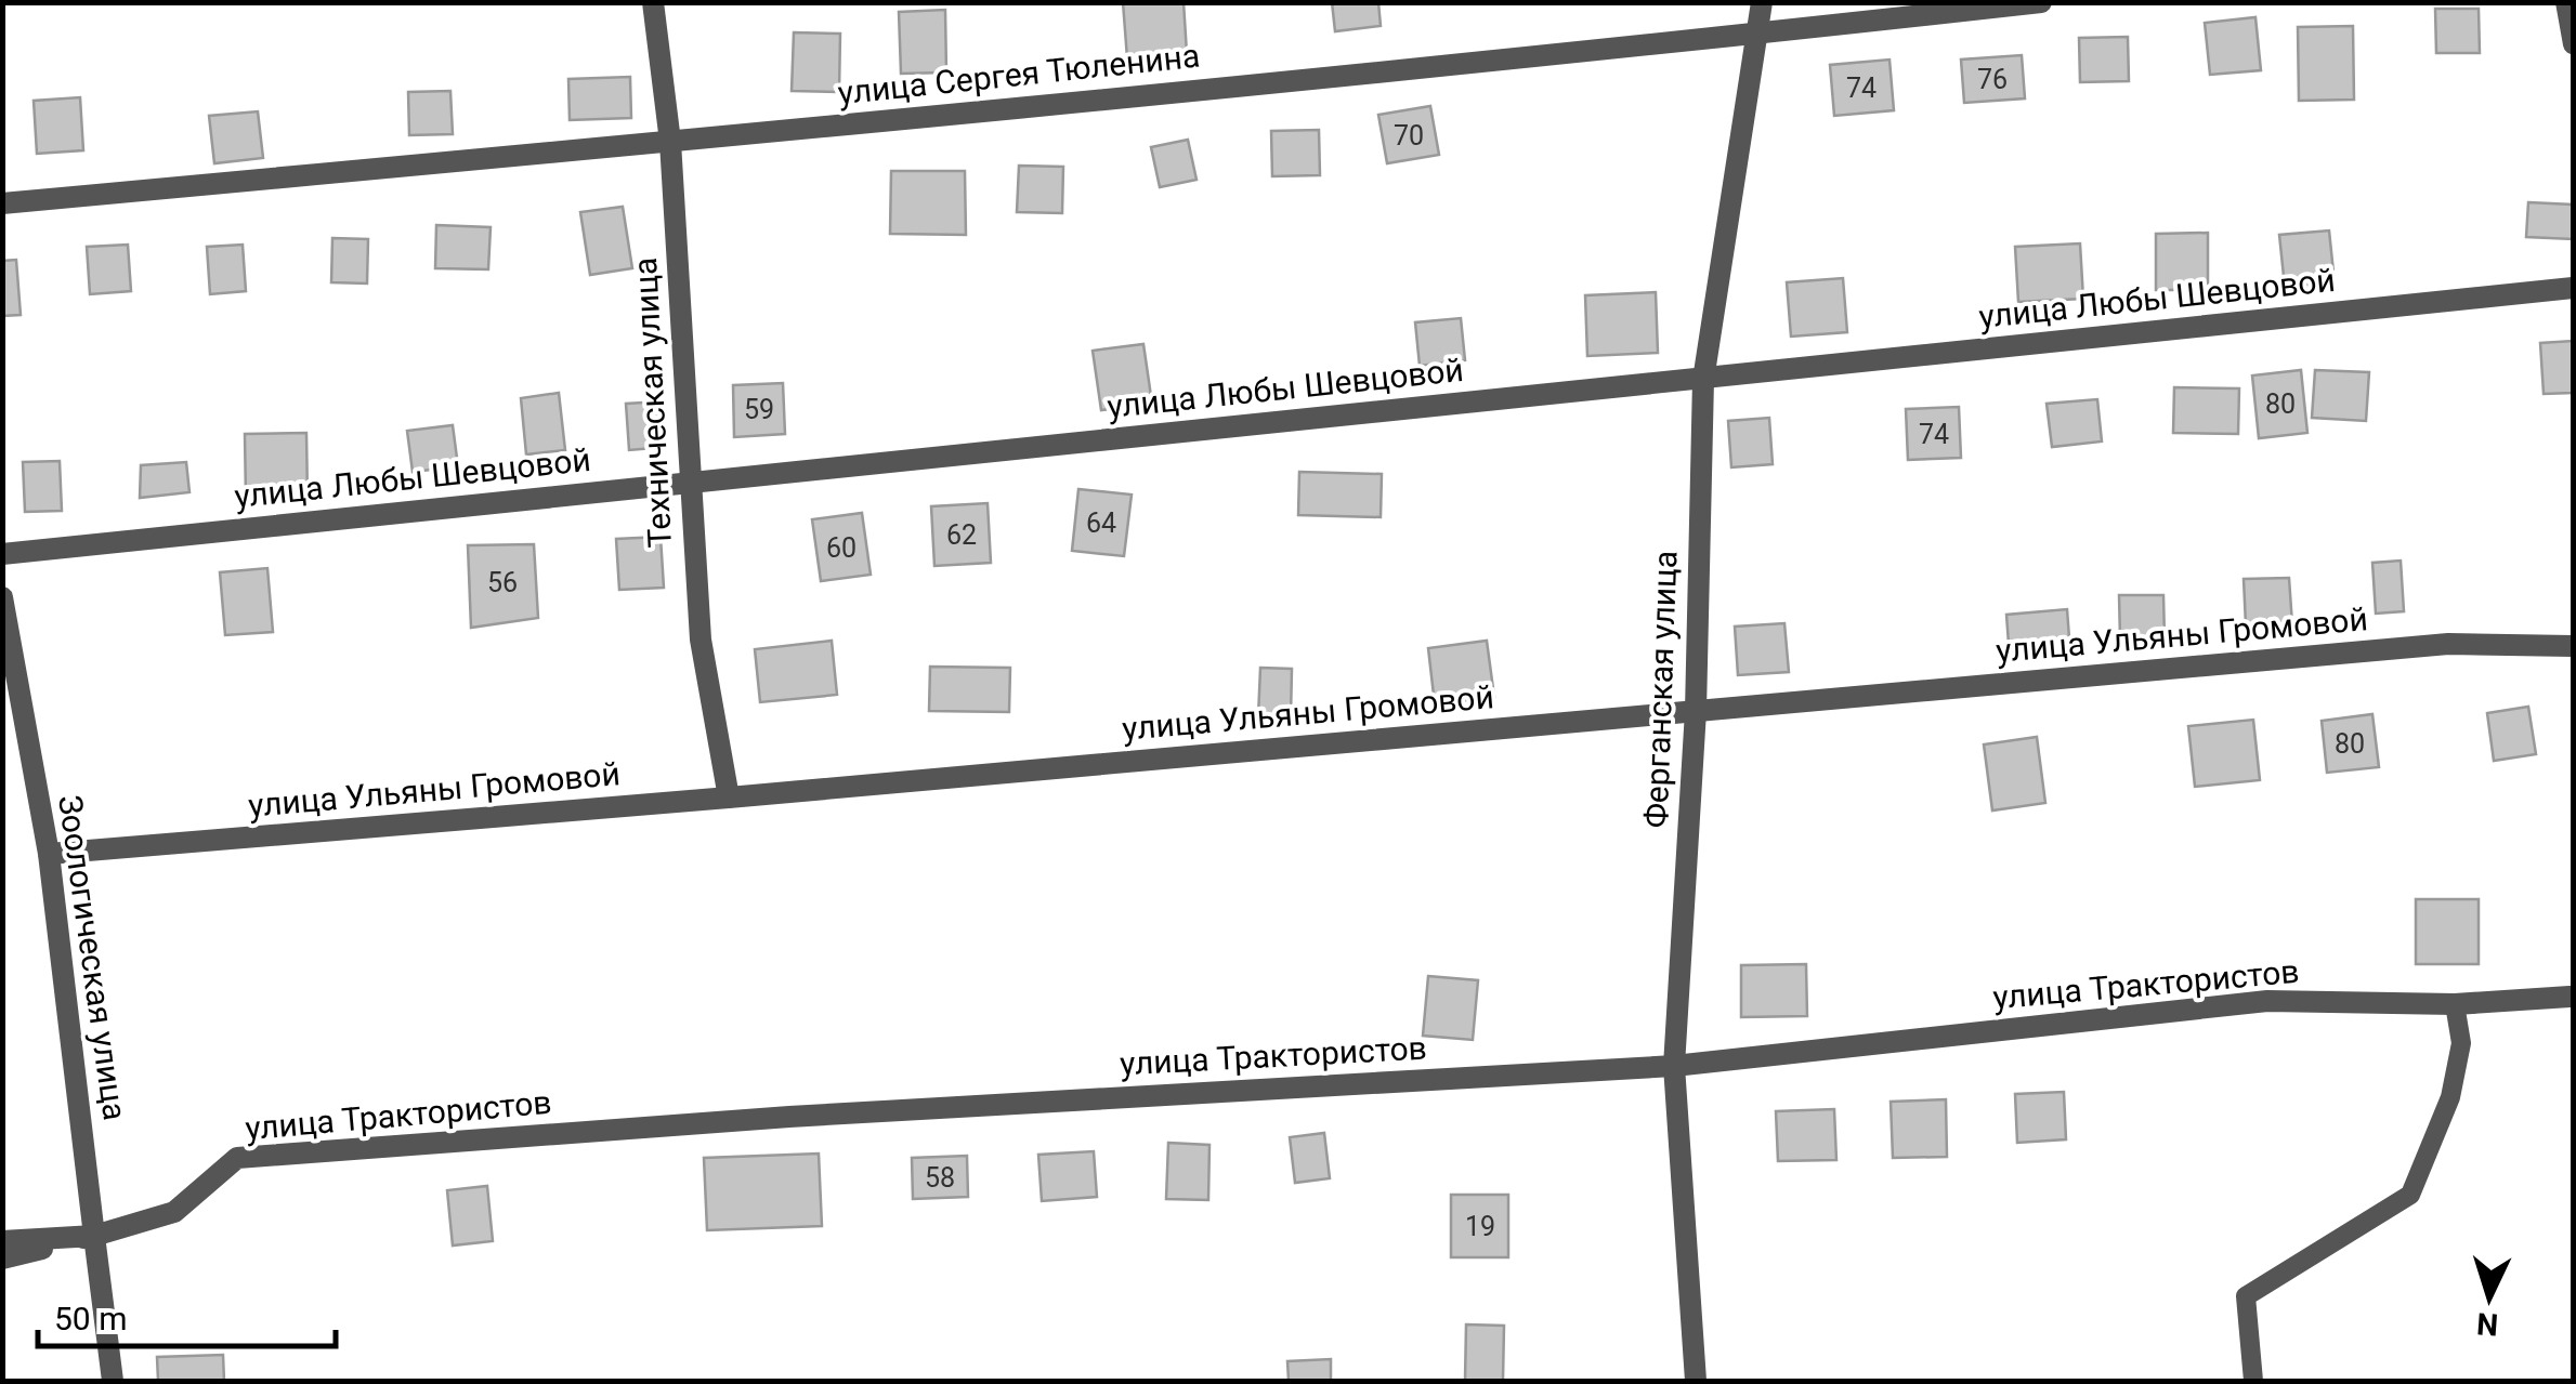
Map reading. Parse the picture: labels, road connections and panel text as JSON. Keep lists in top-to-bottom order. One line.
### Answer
{"streets":{"street":["улица Сергея Тюленина","улица Любы Шевцовой","Техническая улица","улица Ульяны Громовой","Ферганская улица","Зоологическая улица","улица Трактористов"]},"crossings":[["улица Сергея Тюленина","Техническая улица"],["улица Сергея Тюленина","Ферганская улица"],["улица Любы Шевцовой","Техническая улица"],["улица Любы Шевцовой","Ферганская улица"],["Техническая улица","улица Ульяны Громовой"],["улица Ульяны Громовой","Ферганская улица"],["улица Ульяны Громовой","Зоологическая улица"],["Ферганская улица","улица Трактористов"],["Зоологическая улица","улица Трактористов"]],"house_numbers":["76","74","70","80","59","74","64","62","60","56","80","58","19"],"scale_bar":"50 m","north":"bottom"}
